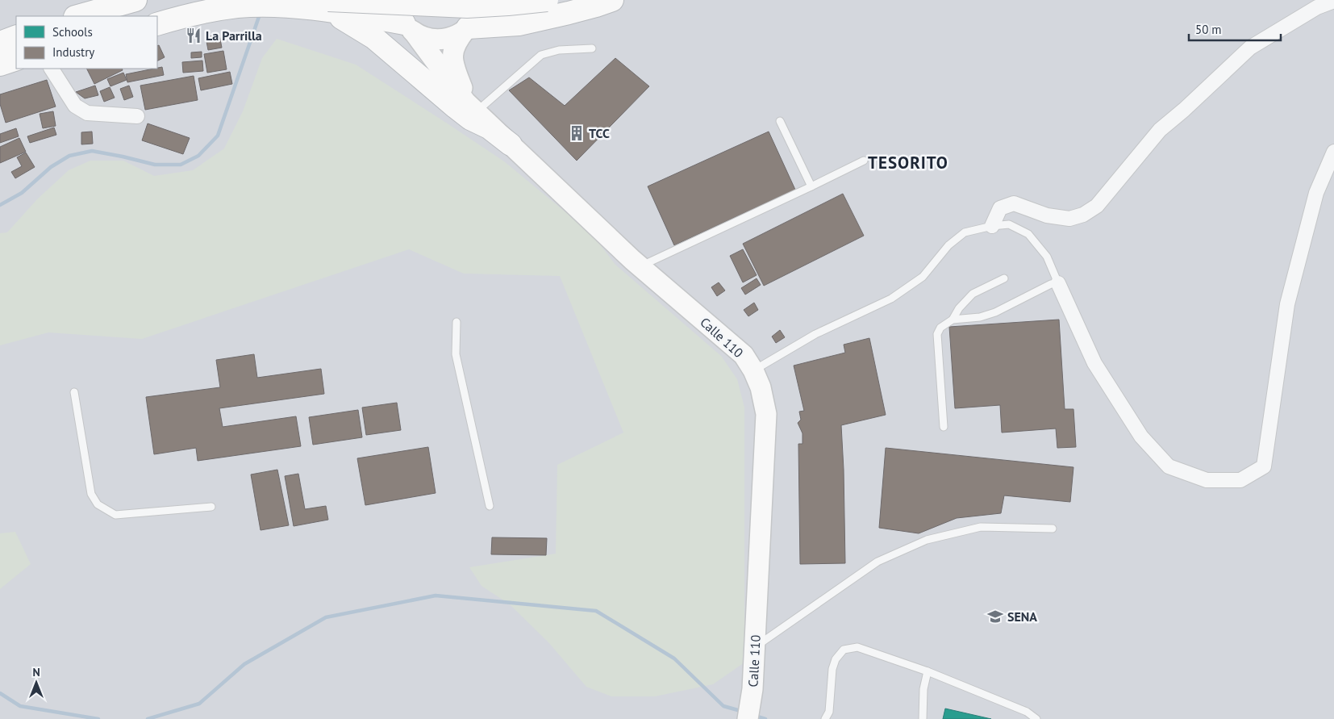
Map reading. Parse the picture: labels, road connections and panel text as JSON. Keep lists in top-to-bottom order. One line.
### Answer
{"streets":{"main road":["Calle 110"]},"districts":["TESORITO"],"places":{"restaurant":["La Parrilla"],"building":["TCC"],"school or university":["SENA"]},"legend":["Schools","Industry"],"scale_bar":"50 m","north":"top"}
